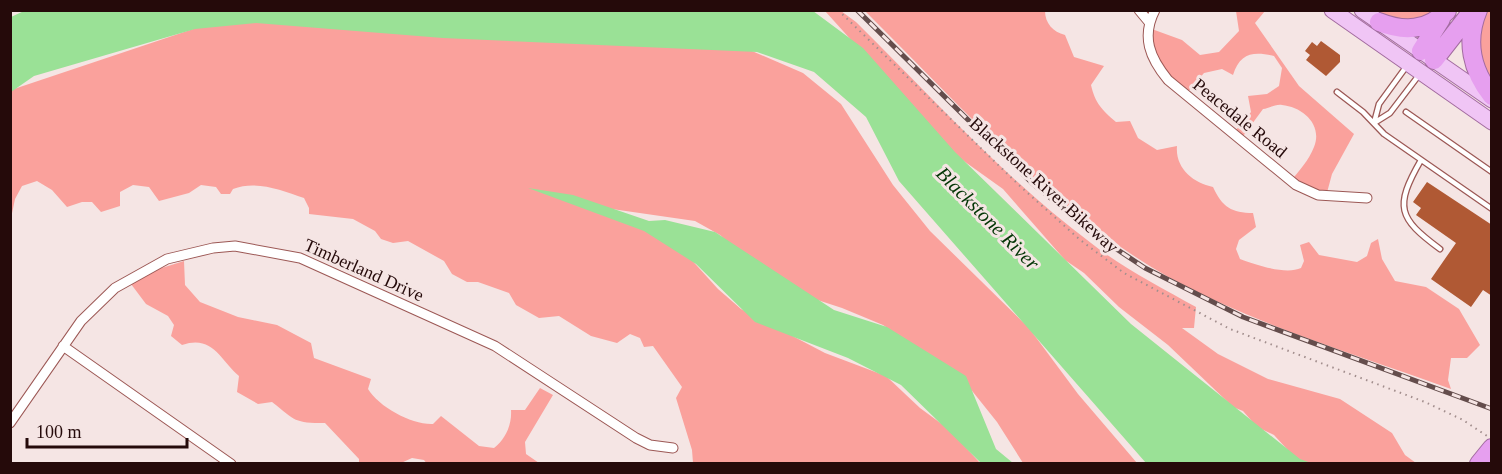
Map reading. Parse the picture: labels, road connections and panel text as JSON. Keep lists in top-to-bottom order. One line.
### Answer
{"streets":{"street":["Peacedale Road","Timberland Drive"],"path":["Blackstone River Bikeway"]},"water":["Blackstone River"],"scale_bar":"100 m"}
